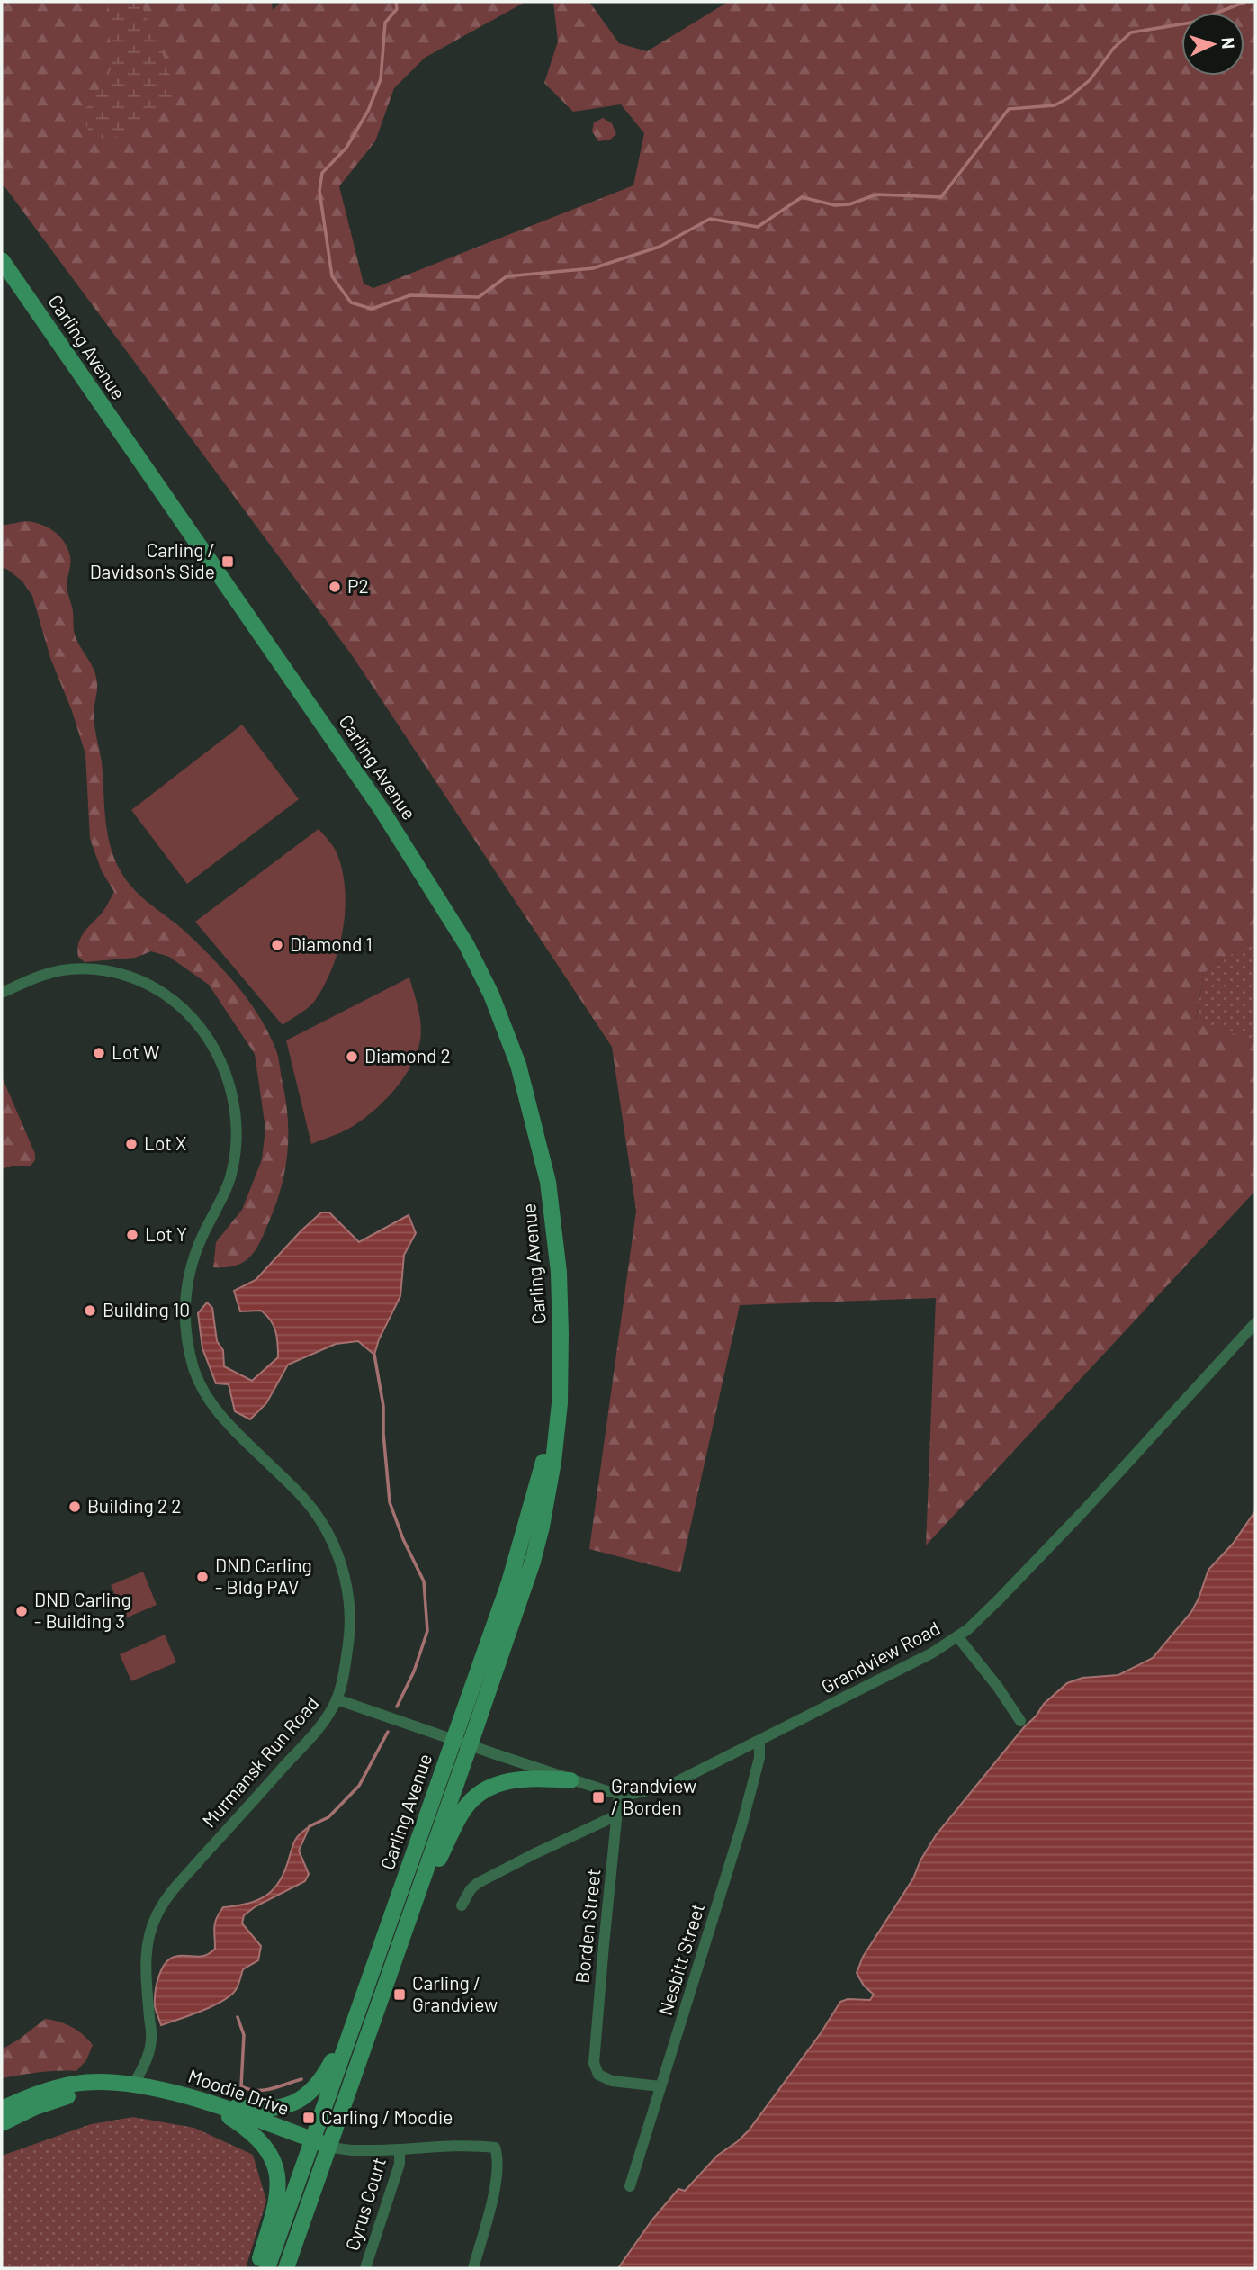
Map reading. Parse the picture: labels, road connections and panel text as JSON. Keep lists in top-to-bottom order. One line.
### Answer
{"streets":{"main road":["Carling Avenue","Moodie Drive"],"street":["Grandview Road","Murmansk Run Road","Borden Street","Nesbitt Street","Cyrus Court"]},"crossings":[["Carling Avenue","Grandview Road"],["Carling Avenue","Moodie Drive"],["Grandview Road","Murmansk Run Road"],["Grandview Road","Borden Street"],["Grandview Road","Nesbitt Street"],["Murmansk Run Road","Moodie Drive"],["Borden Street","Nesbitt Street"]],"places":{"transit":["Carling / Davidson's Side","Grandview / Borden","Carling / Grandview","Carling / Moodie"],"other":["P2","Diamond 1","Lot W","Diamond 2","Lot X","Lot Y","Building 10","Building 2 2","DND Carling - Bldg PAV","DND Carling - Building 3"]},"north":"right"}
